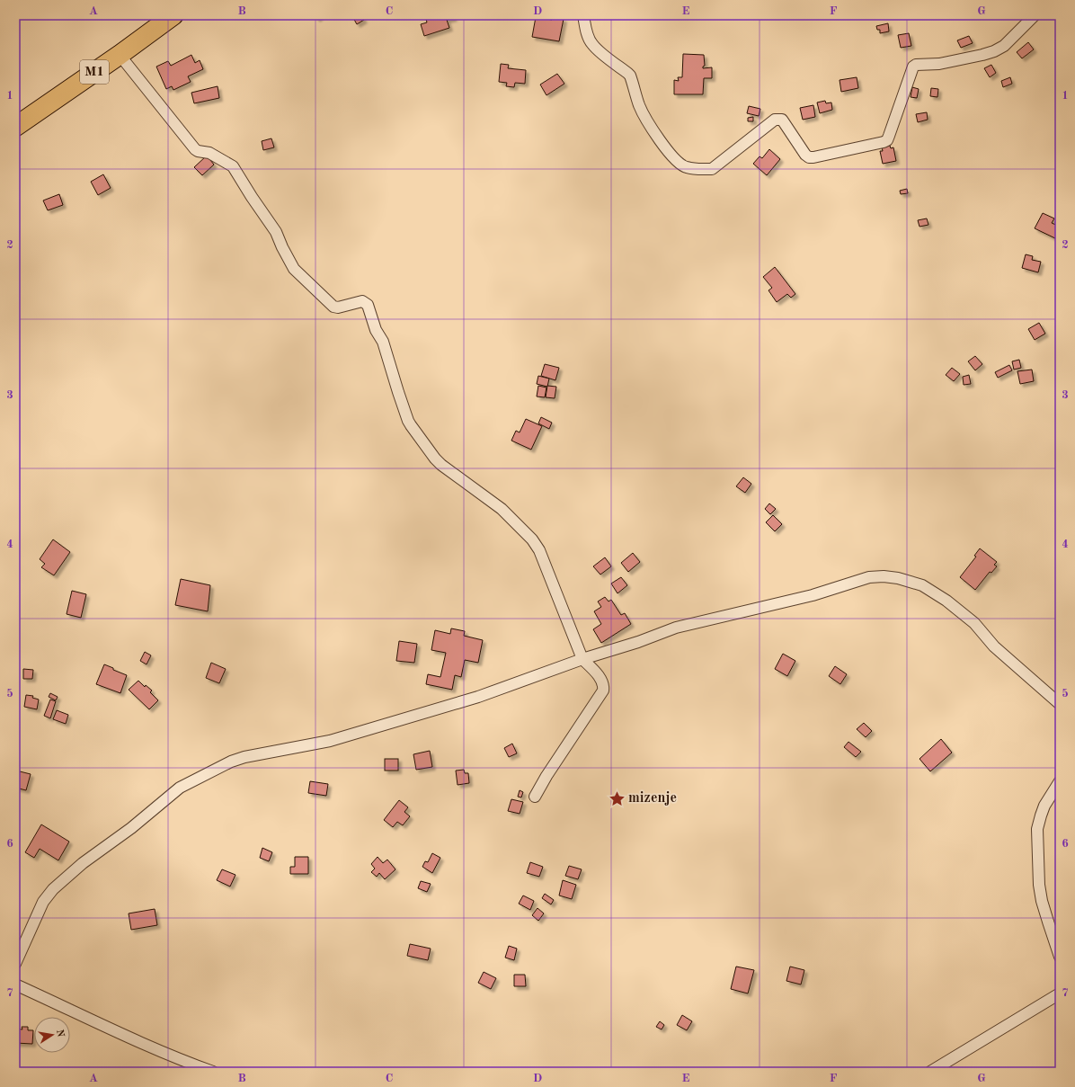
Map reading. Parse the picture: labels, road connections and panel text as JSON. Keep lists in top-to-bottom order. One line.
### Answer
{"streets":{"highway":["M1"]},"places":{"place":["mizenje"]},"north":"right","grid":{"columns":["A","B","C","D","E","F","G"],"rows":["1","2","3","4","5","6","7"]}}
